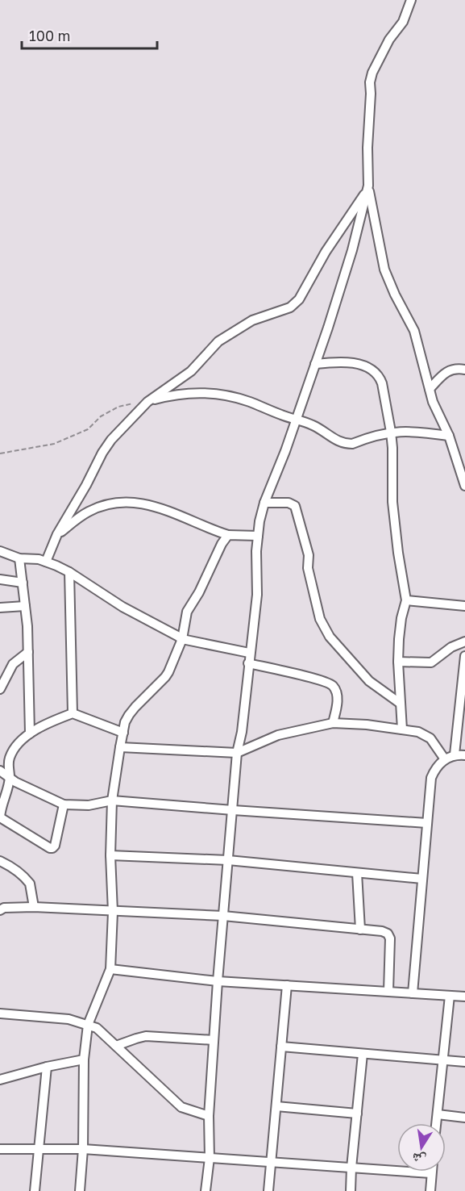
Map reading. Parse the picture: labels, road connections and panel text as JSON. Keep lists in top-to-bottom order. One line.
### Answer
{"scale_bar":"100 m","north":"bottom"}
